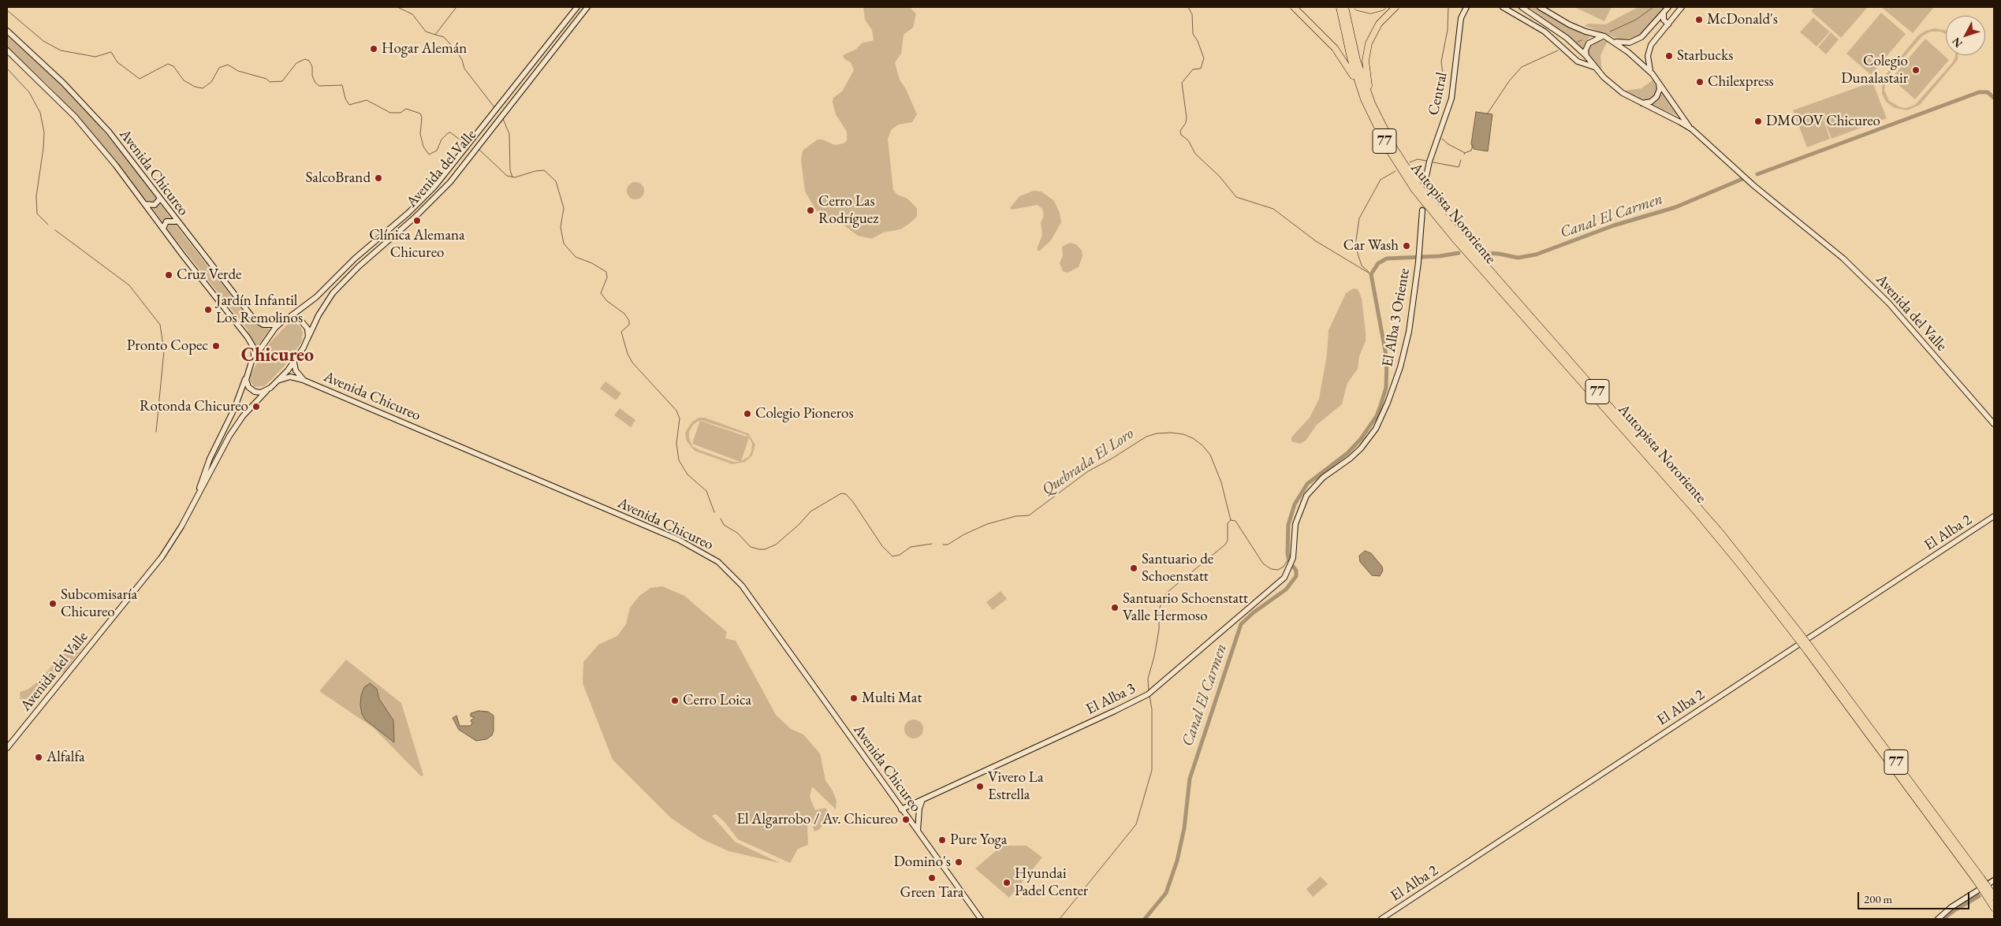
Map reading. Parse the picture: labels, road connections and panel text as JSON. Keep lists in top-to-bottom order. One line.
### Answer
{"streets":{"highway":["77","Autopista Nororiente"],"street":["Central","Avenida del Valle","Avenida Chicureo","El Alba 3 Oriente","El Alba 2","El Alba 3"]},"crossings":[["Avenida del Valle","Avenida Chicureo"],["Avenida Chicureo","El Alba 3"],["El Alba 3 Oriente","El Alba 3"]],"districts":["Chicureo"],"water":["Canal El Carmen","Quebrada El Loro"],"places":["McDonald's","Hogar Alemán","Starbucks","Colegio Dunalastair","Chilexpress","DMOOV Chicureo","SalcoBrand","Cerro Las Rodríguez","Clínica Alemana Chicureo","Car Wash","Cruz Verde","Jardín Infantil Los Remolinos","Pronto Copec","Rotonda Chicureo","Colegio Pioneros","Santuario de Schoenstatt","Subcomisaría Chicureo","Santuario Schoenstatt Valle Hermoso","Multi Mat","Cerro Loica","Alfalfa","Vivero La Estrella","El Algarrobo / Av. Chicureo","Pure Yoga","Domino's","Green Tara","Hyundai Padel Center"],"scale_bar":"200 m","north":"bottom left"}
